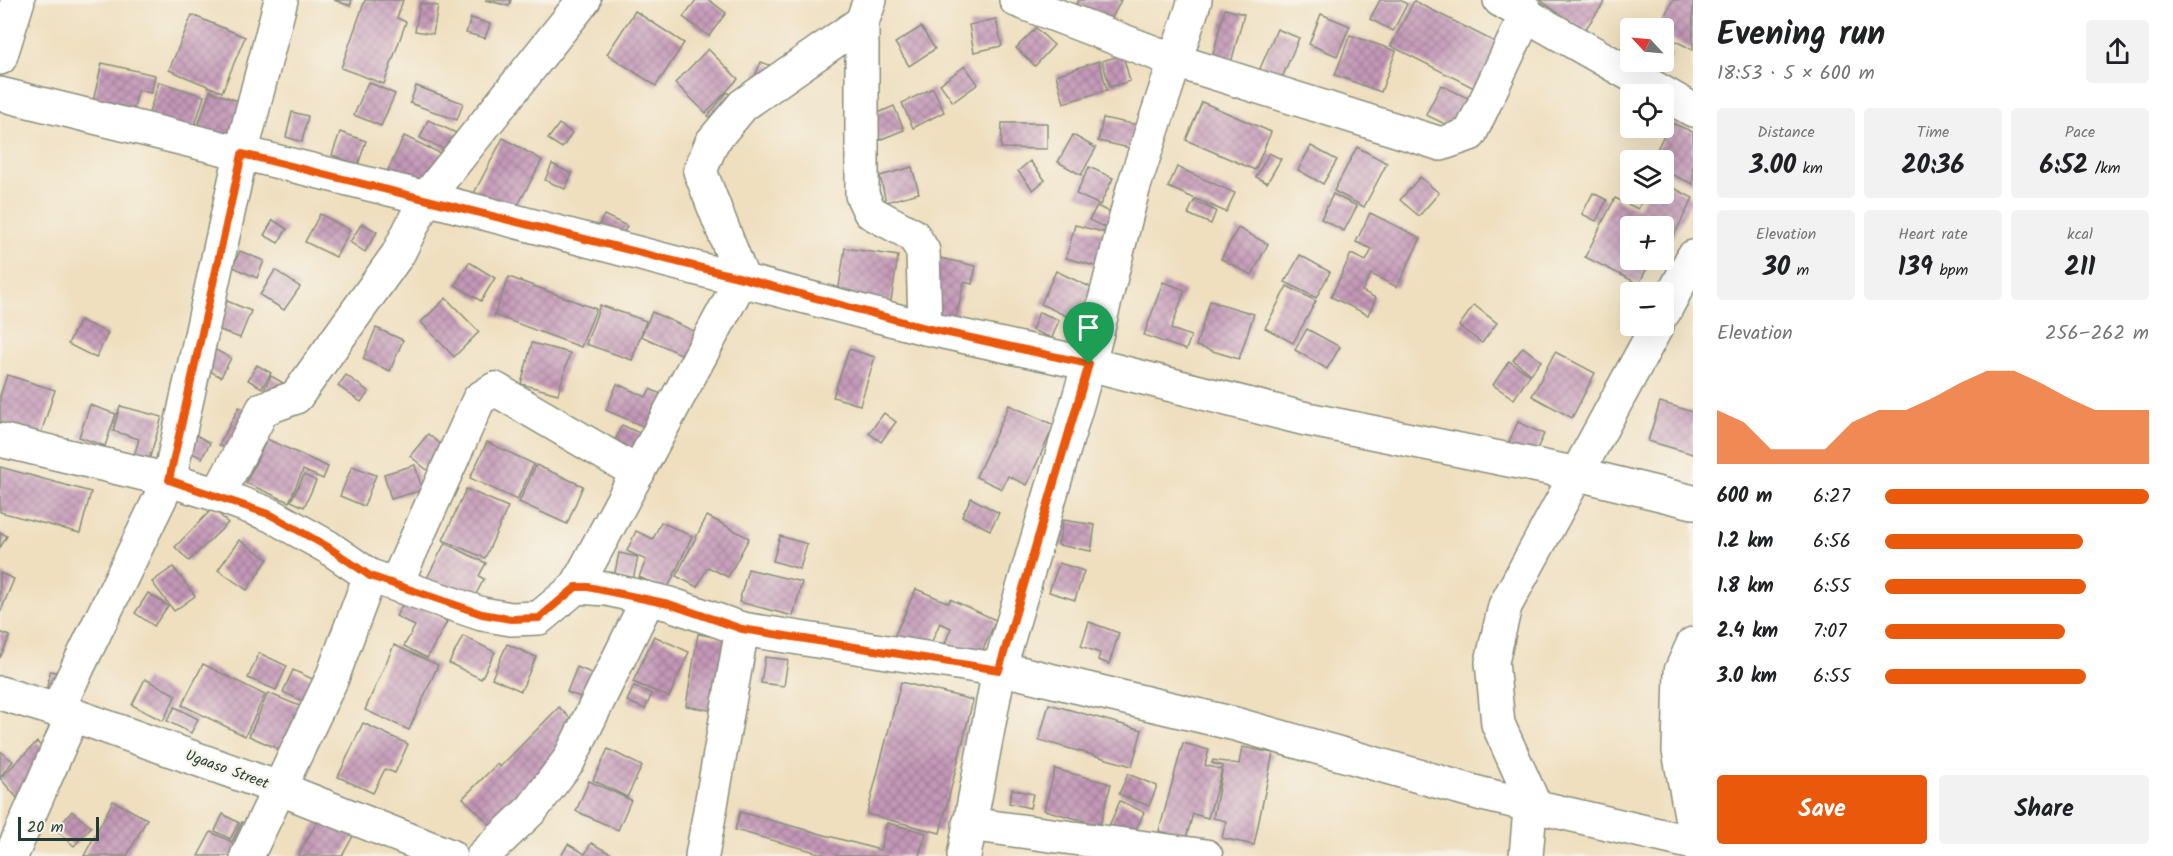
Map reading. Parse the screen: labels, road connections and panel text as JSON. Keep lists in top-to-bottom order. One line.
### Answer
{"streets":{"street":["Ugaaso Street"]},"scale_bar":"20 m","north":"top left","page":{"heading":["Evening run","18:53 · 5 × 600 m"],"map_buttons":["+","−"],"stats":[["Distance","3.00 km"],["Time","20:36"],["Pace","6:52 /km"],["Elevation","30 m"],["Heart rate","139 bpm"],["kcal","211"]],"chart":["Elevation","256–262 m"],"list":[{"name":"600 m","note":"6:27"},{"name":"1.2 km","note":"6:56"},{"name":"1.8 km","note":"6:55"},{"name":"2.4 km","note":"7:07"},{"name":"3.0 km","note":"6:55"}],"buttons":["Save","Share"],"scale":"20 m"}}
